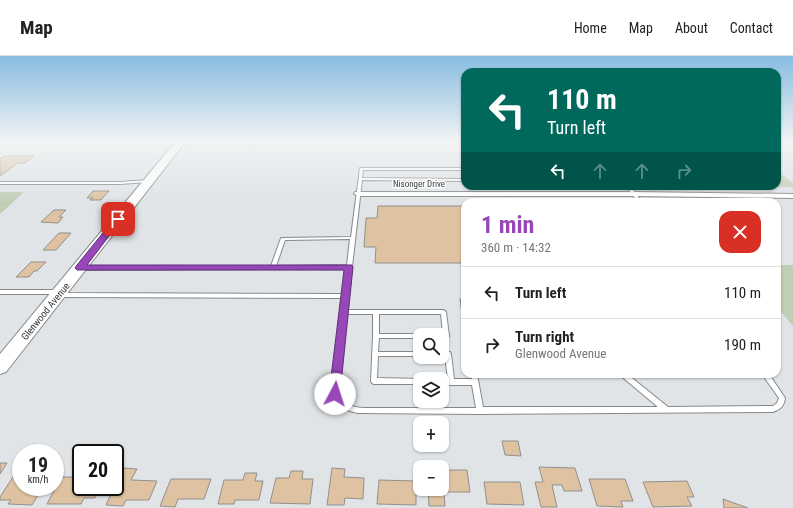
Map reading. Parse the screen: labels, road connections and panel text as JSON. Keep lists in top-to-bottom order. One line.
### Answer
{"streets":{"street":["Nisonger Drive","Glenwood Avenue"]},"page":{"header":"Map","nav":["Home","Map","About","Contact"],"turn":["110 m","Turn left"],"heading":["1 min","360 m · 14:32"],"list":[{"name":"Turn left","value":"110 m"},{"name":"Turn right","note":"Glenwood Avenue","value":"190 m"}],"map_buttons":["+","−"],"speed":"19 km/h","limit":"20"}}
